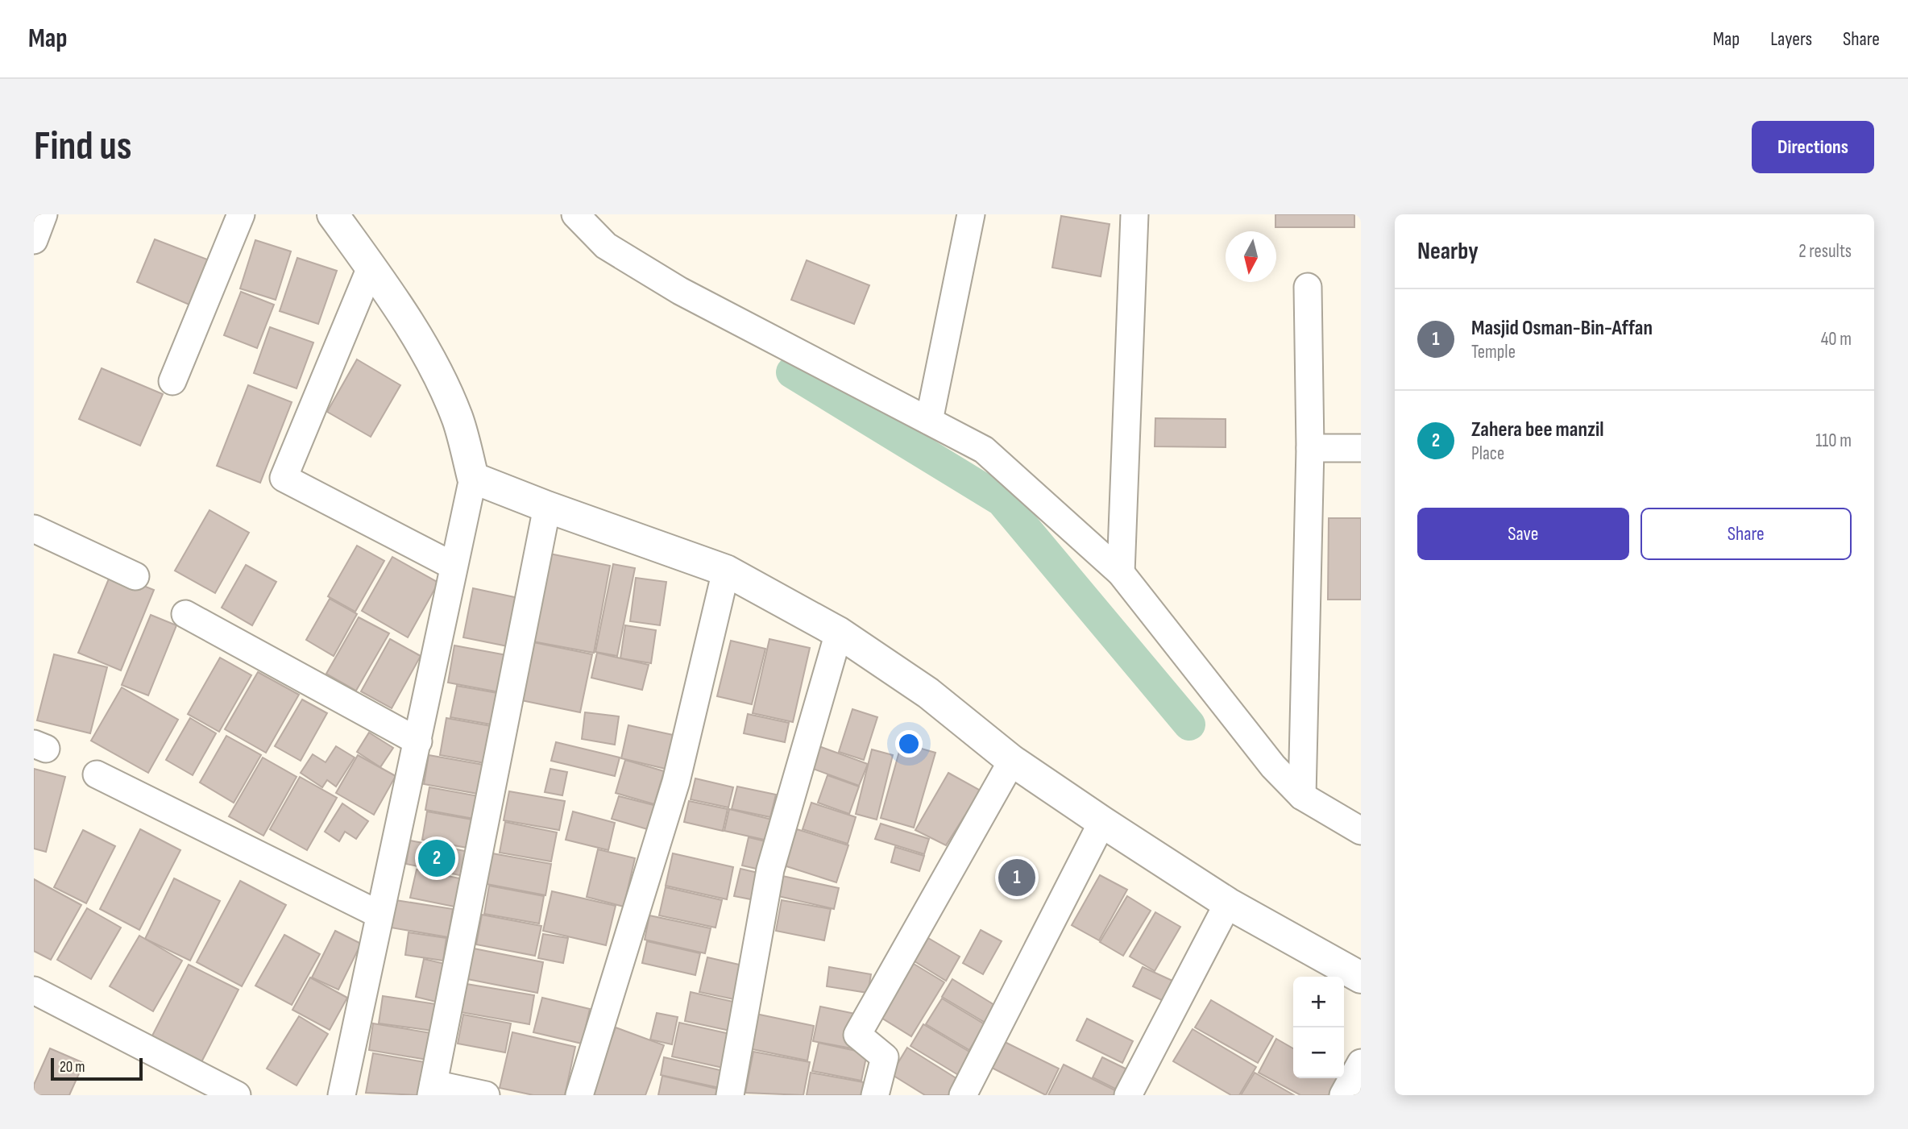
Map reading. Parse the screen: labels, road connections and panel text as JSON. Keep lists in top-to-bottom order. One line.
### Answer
{"scale_bar":"20 m","north":"bottom","page":{"header":"Map","nav":["Map","Layers","Share"],"buttons":["Directions",["Save","Share"]],"title":"Find us","heading":["Nearby","2 results"],"list":[{"mark":"1","name":"Masjid Osman-Bin-Affan","note":"Temple","value":"40 m"},{"mark":"2","name":"Zahera bee manzil","note":"Place","value":"110 m"}],"pins":["2","1"],"map_buttons":["+","−"],"scale":"20 m"}}
